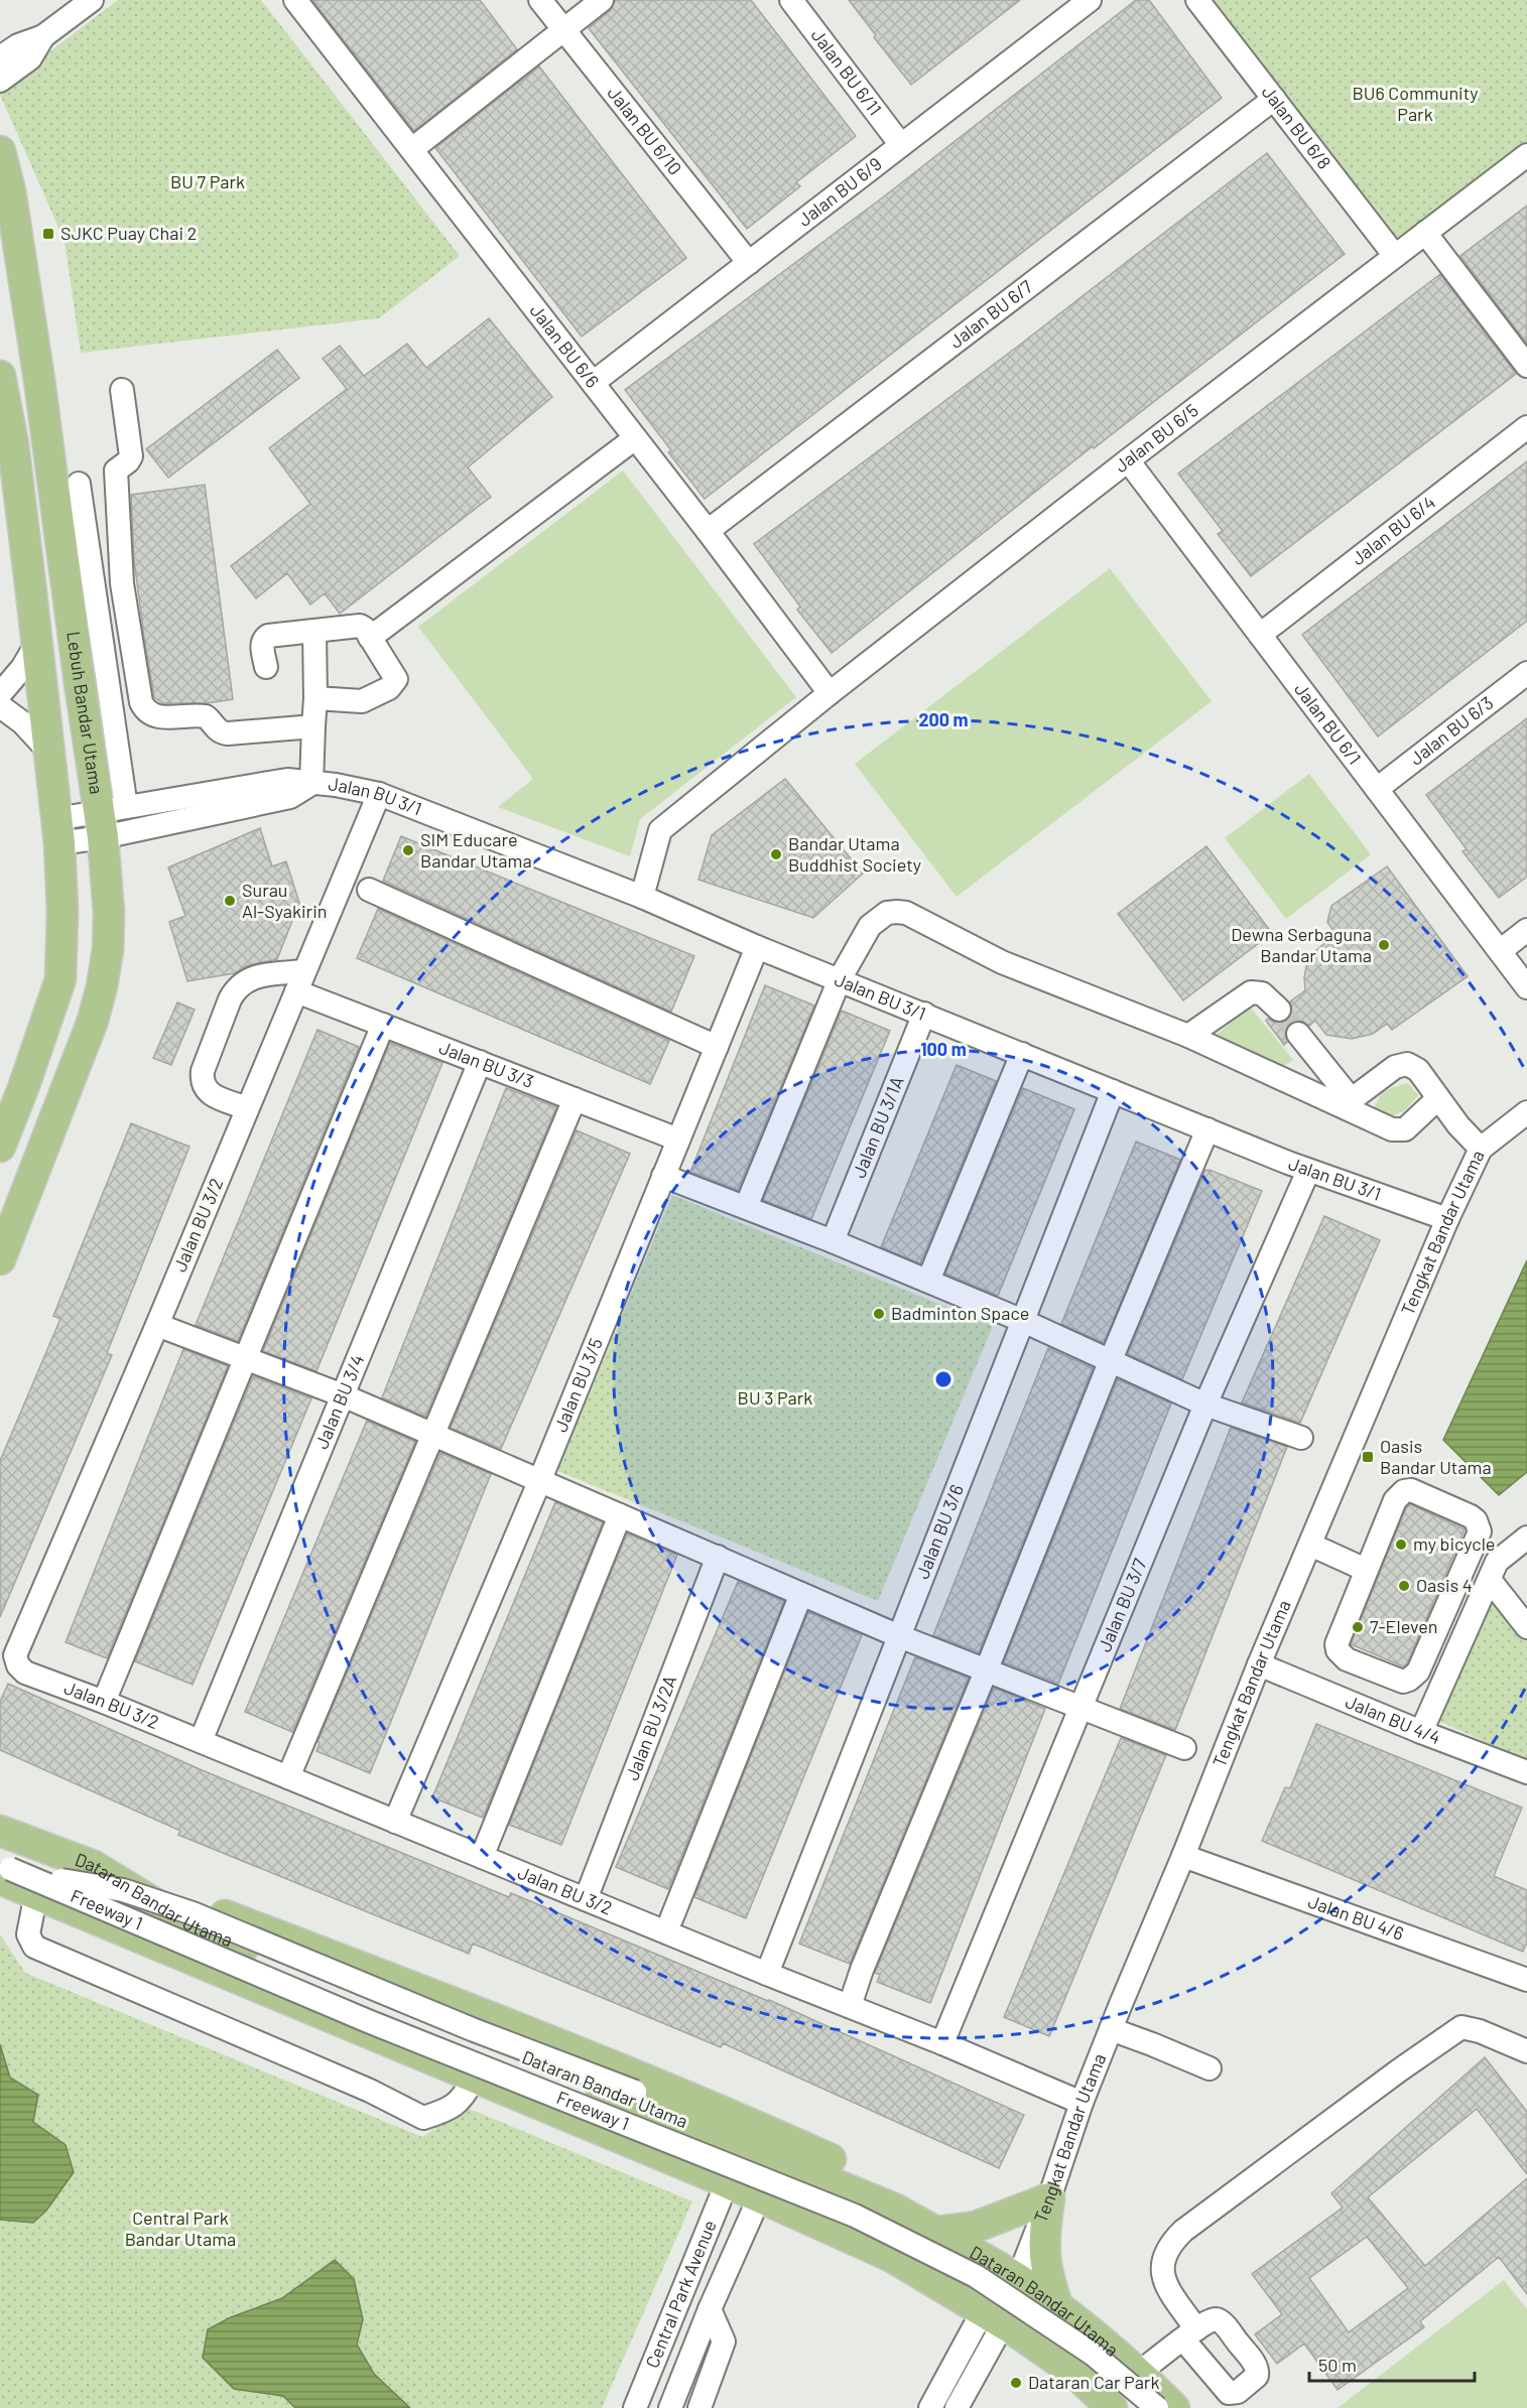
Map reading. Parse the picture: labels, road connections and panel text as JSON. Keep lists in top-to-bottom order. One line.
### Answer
{"streets":{"main road":["Lebuh Bandar Utama","Dataran Bandar Utama"],"street":["Jalan BU 6/11","Jalan BU 6/8","Jalan BU 6/10","Jalan BU 6/9","Jalan BU 6/7","Jalan BU 6/6","Jalan BU 6/5","Jalan BU 6/4","Jalan BU 6/1","Jalan BU 6/3","Jalan BU 3/1","Jalan BU 3/3","Jalan BU 3/1A","Jalan BU 3/2","Tengkat Bandar Utama","Jalan BU 3/5","Jalan BU 3/4","Jalan BU 3/6","Jalan BU 3/7","Jalan BU 4/4","Jalan BU 3/2A","Freeway 1","Jalan BU 4/6","Central Park Avenue"]},"crossings":[["Jalan BU 6/11","Jalan BU 6/9"],["Jalan BU 6/8","Jalan BU 6/7"],["Jalan BU 6/8","Jalan BU 6/5"],["Jalan BU 6/10","Jalan BU 6/9"],["Jalan BU 6/9","Jalan BU 6/6"],["Jalan BU 6/7","Jalan BU 6/6"],["Jalan BU 6/6","Jalan BU 6/5"],["Jalan BU 6/5","Jalan BU 6/1"],["Jalan BU 6/5","Jalan BU 3/1"],["Jalan BU 6/4","Jalan BU 6/1"],["Lebuh Bandar Utama","Jalan BU 3/1"],["Jalan BU 6/1","Jalan BU 6/3"],["Jalan BU 3/1","Jalan BU 3/1A"],["Jalan BU 3/1","Jalan BU 3/2"],["Jalan BU 3/1","Tengkat Bandar Utama"],["Jalan BU 3/1","Jalan BU 3/5"],["Jalan BU 3/1","Jalan BU 3/6"],["Jalan BU 3/1","Jalan BU 3/7"],["Jalan BU 3/3","Jalan BU 3/2"],["Jalan BU 3/3","Jalan BU 3/5"],["Jalan BU 3/3","Jalan BU 3/4"],["Jalan BU 3/2","Tengkat Bandar Utama"],["Jalan BU 3/2","Jalan BU 3/5"],["Jalan BU 3/2","Jalan BU 3/4"],["Jalan BU 3/2","Jalan BU 3/6"],["Jalan BU 3/2","Jalan BU 3/7"],["Jalan BU 3/2","Jalan BU 3/2A"],["Tengkat Bandar Utama","Jalan BU 4/4"],["Tengkat Bandar Utama","Dataran Bandar Utama"],["Tengkat Bandar Utama","Jalan BU 4/6"],["Dataran Bandar Utama","Freeway 1"],["Dataran Bandar Utama","Central Park Avenue"]],"parks":["BU6 Community Park","BU 7 Park","BU 3 Park","Central Park Bandar Utama"],"places":{"transit":["SJKC Puay Chai 2","Oasis Bandar Utama"],"other":["SIM Educare Bandar Utama","Bandar Utama Buddhist Society","Surau Al-Syakirin","Dewna Serbaguna Bandar Utama","Badminton Space","my bicycle","Oasis 4","7-Eleven","Dataran Car Park"]},"scale_bar":"50 m","rings":["200 m","100 m"]}
